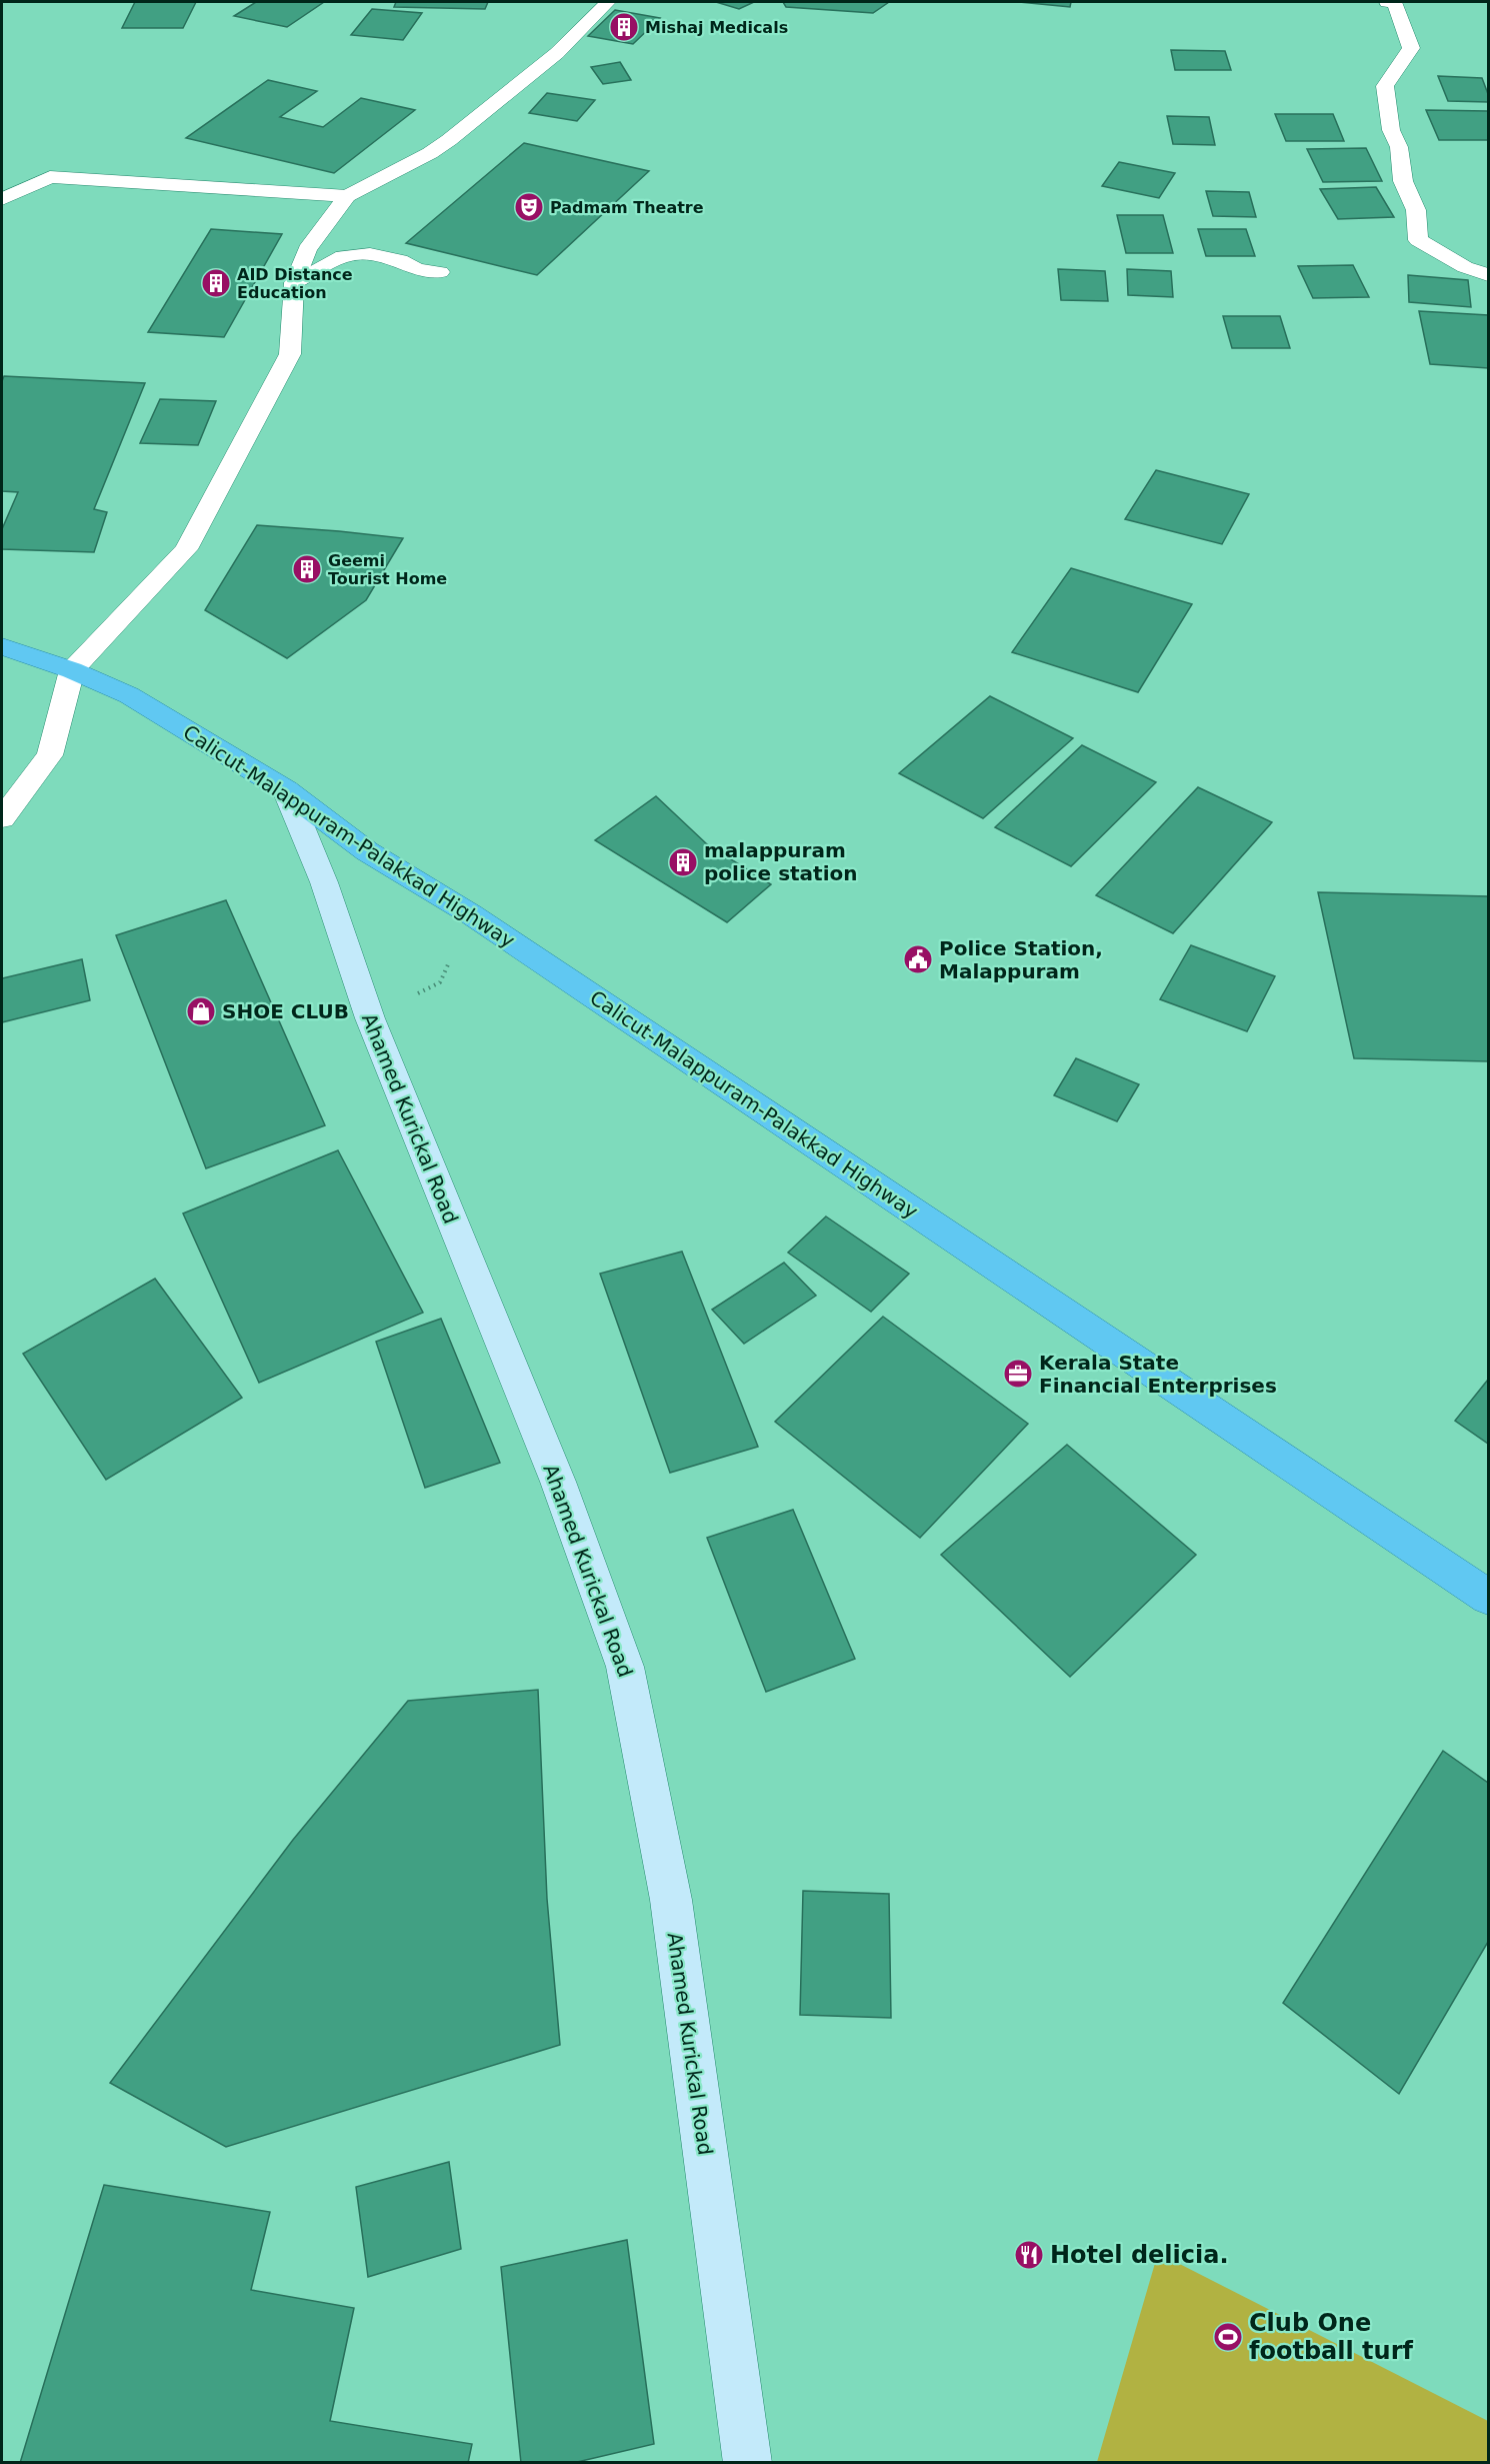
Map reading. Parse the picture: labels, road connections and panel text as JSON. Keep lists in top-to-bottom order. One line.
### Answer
{"streets":{"highway":["Calicut-Malappuram-Palakkad Highway"],"main road":["Ahamed Kurickal Road"]},"crossings":[["Calicut-Malappuram-Palakkad Highway","Ahamed Kurickal Road"]],"places":{"building":["Mishaj Medicals","AID Distance Education","Geemi Tourist Home","malappuram police station"],"theatre":["Padmam Theatre"],"public building":["Police Station, Malappuram"],"shop":["SHOE CLUB"],"office":["Kerala State Financial Enterprises"],"restaurant":["Hotel delicia."],"sports":["Club One football turf"]}}
